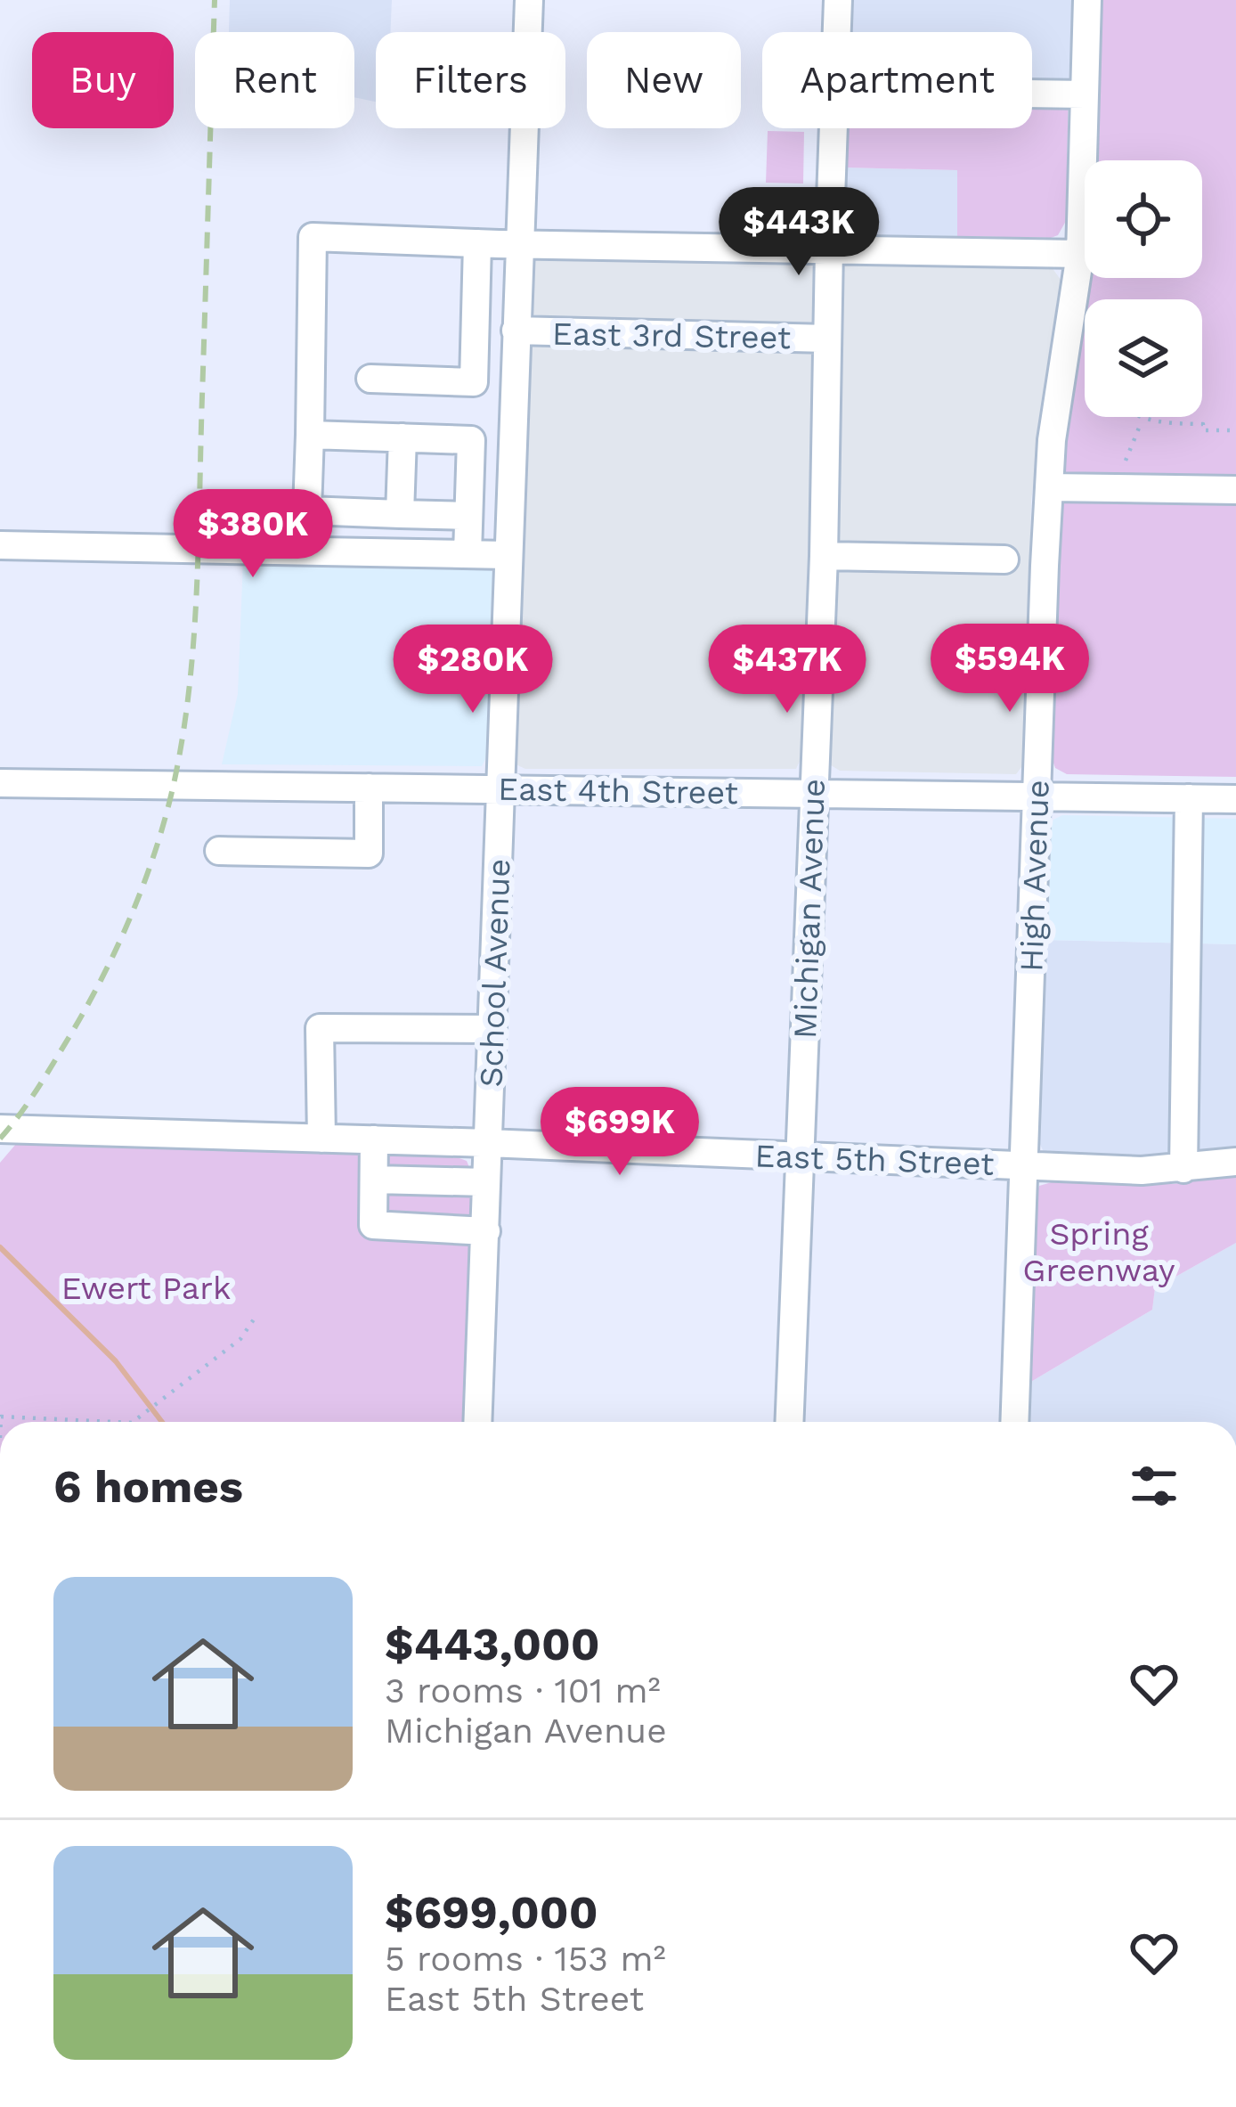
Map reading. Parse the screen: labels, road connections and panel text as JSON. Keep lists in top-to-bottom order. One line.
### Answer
{"streets":{"street":["East 3rd Street","East 4th Street","High Avenue","Michigan Avenue","School Avenue","East 5th Street"]},"crossings":[["East 3rd Street","Michigan Avenue"],["East 3rd Street","School Avenue"],["East 4th Street","High Avenue"],["East 4th Street","Michigan Avenue"],["East 4th Street","School Avenue"],["High Avenue","East 5th Street"],["Michigan Avenue","East 5th Street"],["School Avenue","East 5th Street"]],"parks":["Spring Greenway","Ewert Park"],"page":{"chip":["Buy","Rent","Filters","New","Apartment"],"price":["$443K","$380K","$594K","$280K","$437K","$699K"],"heading":"6 homes","list":[{"name":"$443,000","note":"3 rooms · 101 m² · Michigan Avenue"},{"name":"$699,000","note":"5 rooms · 153 m² · East 5th Street"}]}}
